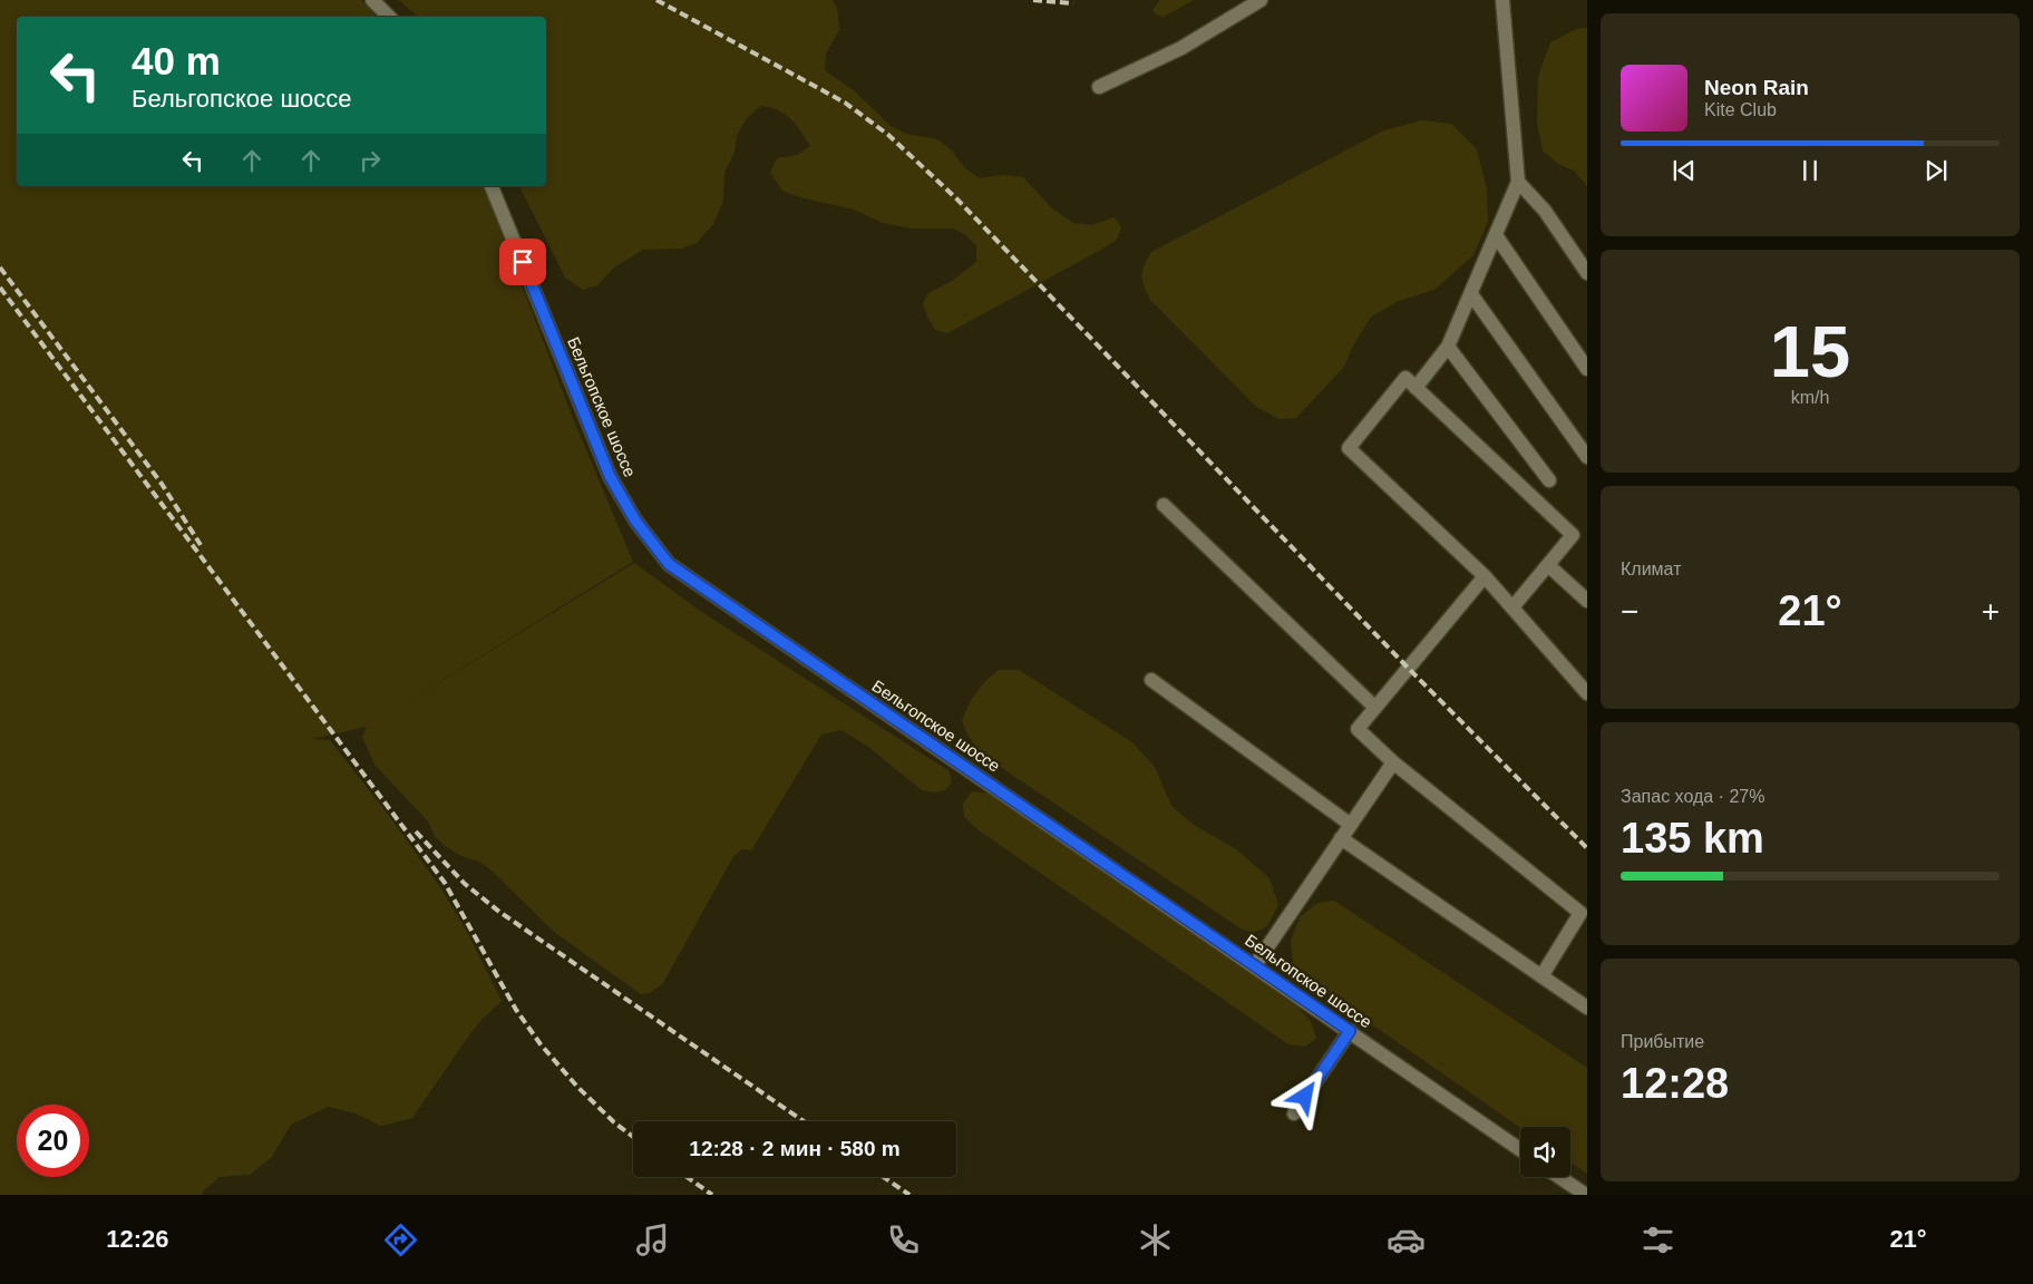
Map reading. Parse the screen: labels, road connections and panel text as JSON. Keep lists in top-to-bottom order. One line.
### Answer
{"streets":{"street":["Бельгопское шоссе"]},"page":{"turn":["40 m","Бельгопское шоссе"],"song":["Neon Rain","Kite Club"],"tile":[["15","km/h"],"Климат",["Запас хода · 27%","135 km"],["Прибытие","12:28"]],"heat":["−","21°","+"],"limit":"20","trip":"12:28 · 2 мин · 580 m","tabs":["12:26","21°"]}}
